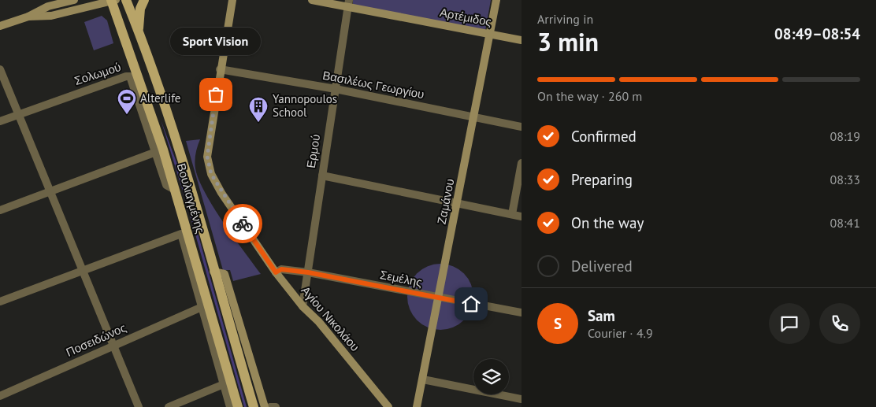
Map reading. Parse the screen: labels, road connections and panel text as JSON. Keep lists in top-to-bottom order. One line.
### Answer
{"streets":{"main road":["Βουλιαγμένης"],"street":["Αρτέμιδος","Σολωμού","Βασιλέως Γεωργίου","Ερμού","Ζαμάνου","Σεμέλης","Αγίου Νικολάου","Ποσειδώνος"]},"crossings":[["Αρτέμιδος","Ερμού"],["Αρτέμιδος","Ζαμάνου"],["Σολωμού","Βουλιαγμένης"],["Βασιλέως Γεωργίου","Ερμού"],["Βασιλέως Γεωργίου","Ζαμάνου"],["Βασιλέως Γεωργίου","Αγίου Νικολάου"],["Ερμού","Σεμέλης"],["Ερμού","Αγίου Νικολάου"],["Ζαμάνου","Σεμέλης"],["Σεμέλης","Αγίου Νικολάου"]],"places":{"other":["Sport Vision"],"sports":["Alterlife"],"building":["Yannopoulos School"]},"page":{"heading":["3 min","Arriving in","08:49–08:54"],"panel":["Sam","Courier · 4.9"],"bubble":"Sport Vision","bar":"On the way · 260 m","list":[["Confirmed","08:19"],["Preparing","08:33"],["On the way","08:41"],"Delivered"],"round":"S"}}
